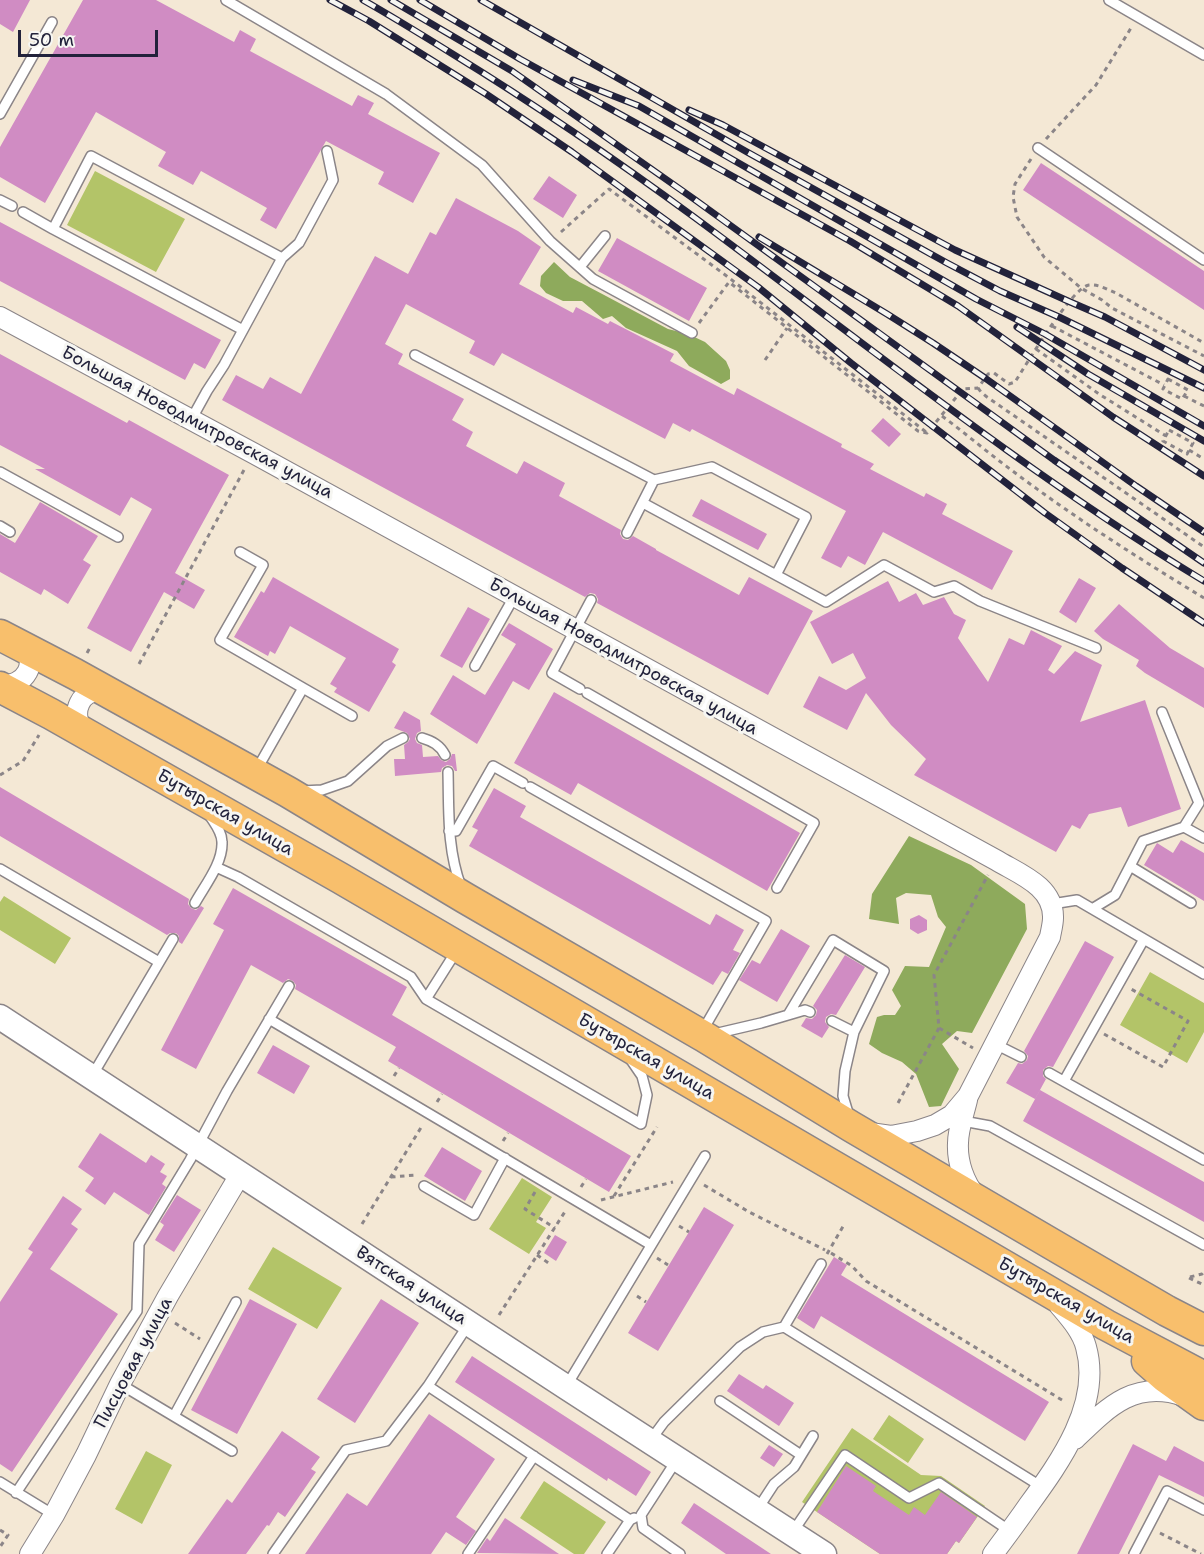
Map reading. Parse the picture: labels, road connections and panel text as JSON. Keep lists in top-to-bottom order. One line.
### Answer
{"streets":{"main road":["Бутырская улица"],"street":["Большая Новодмитровская улица","Вятская улица","Писцовая улица"]},"crossings":[["Вятская улица","Писцовая улица"]],"scale_bar":"50 m"}
